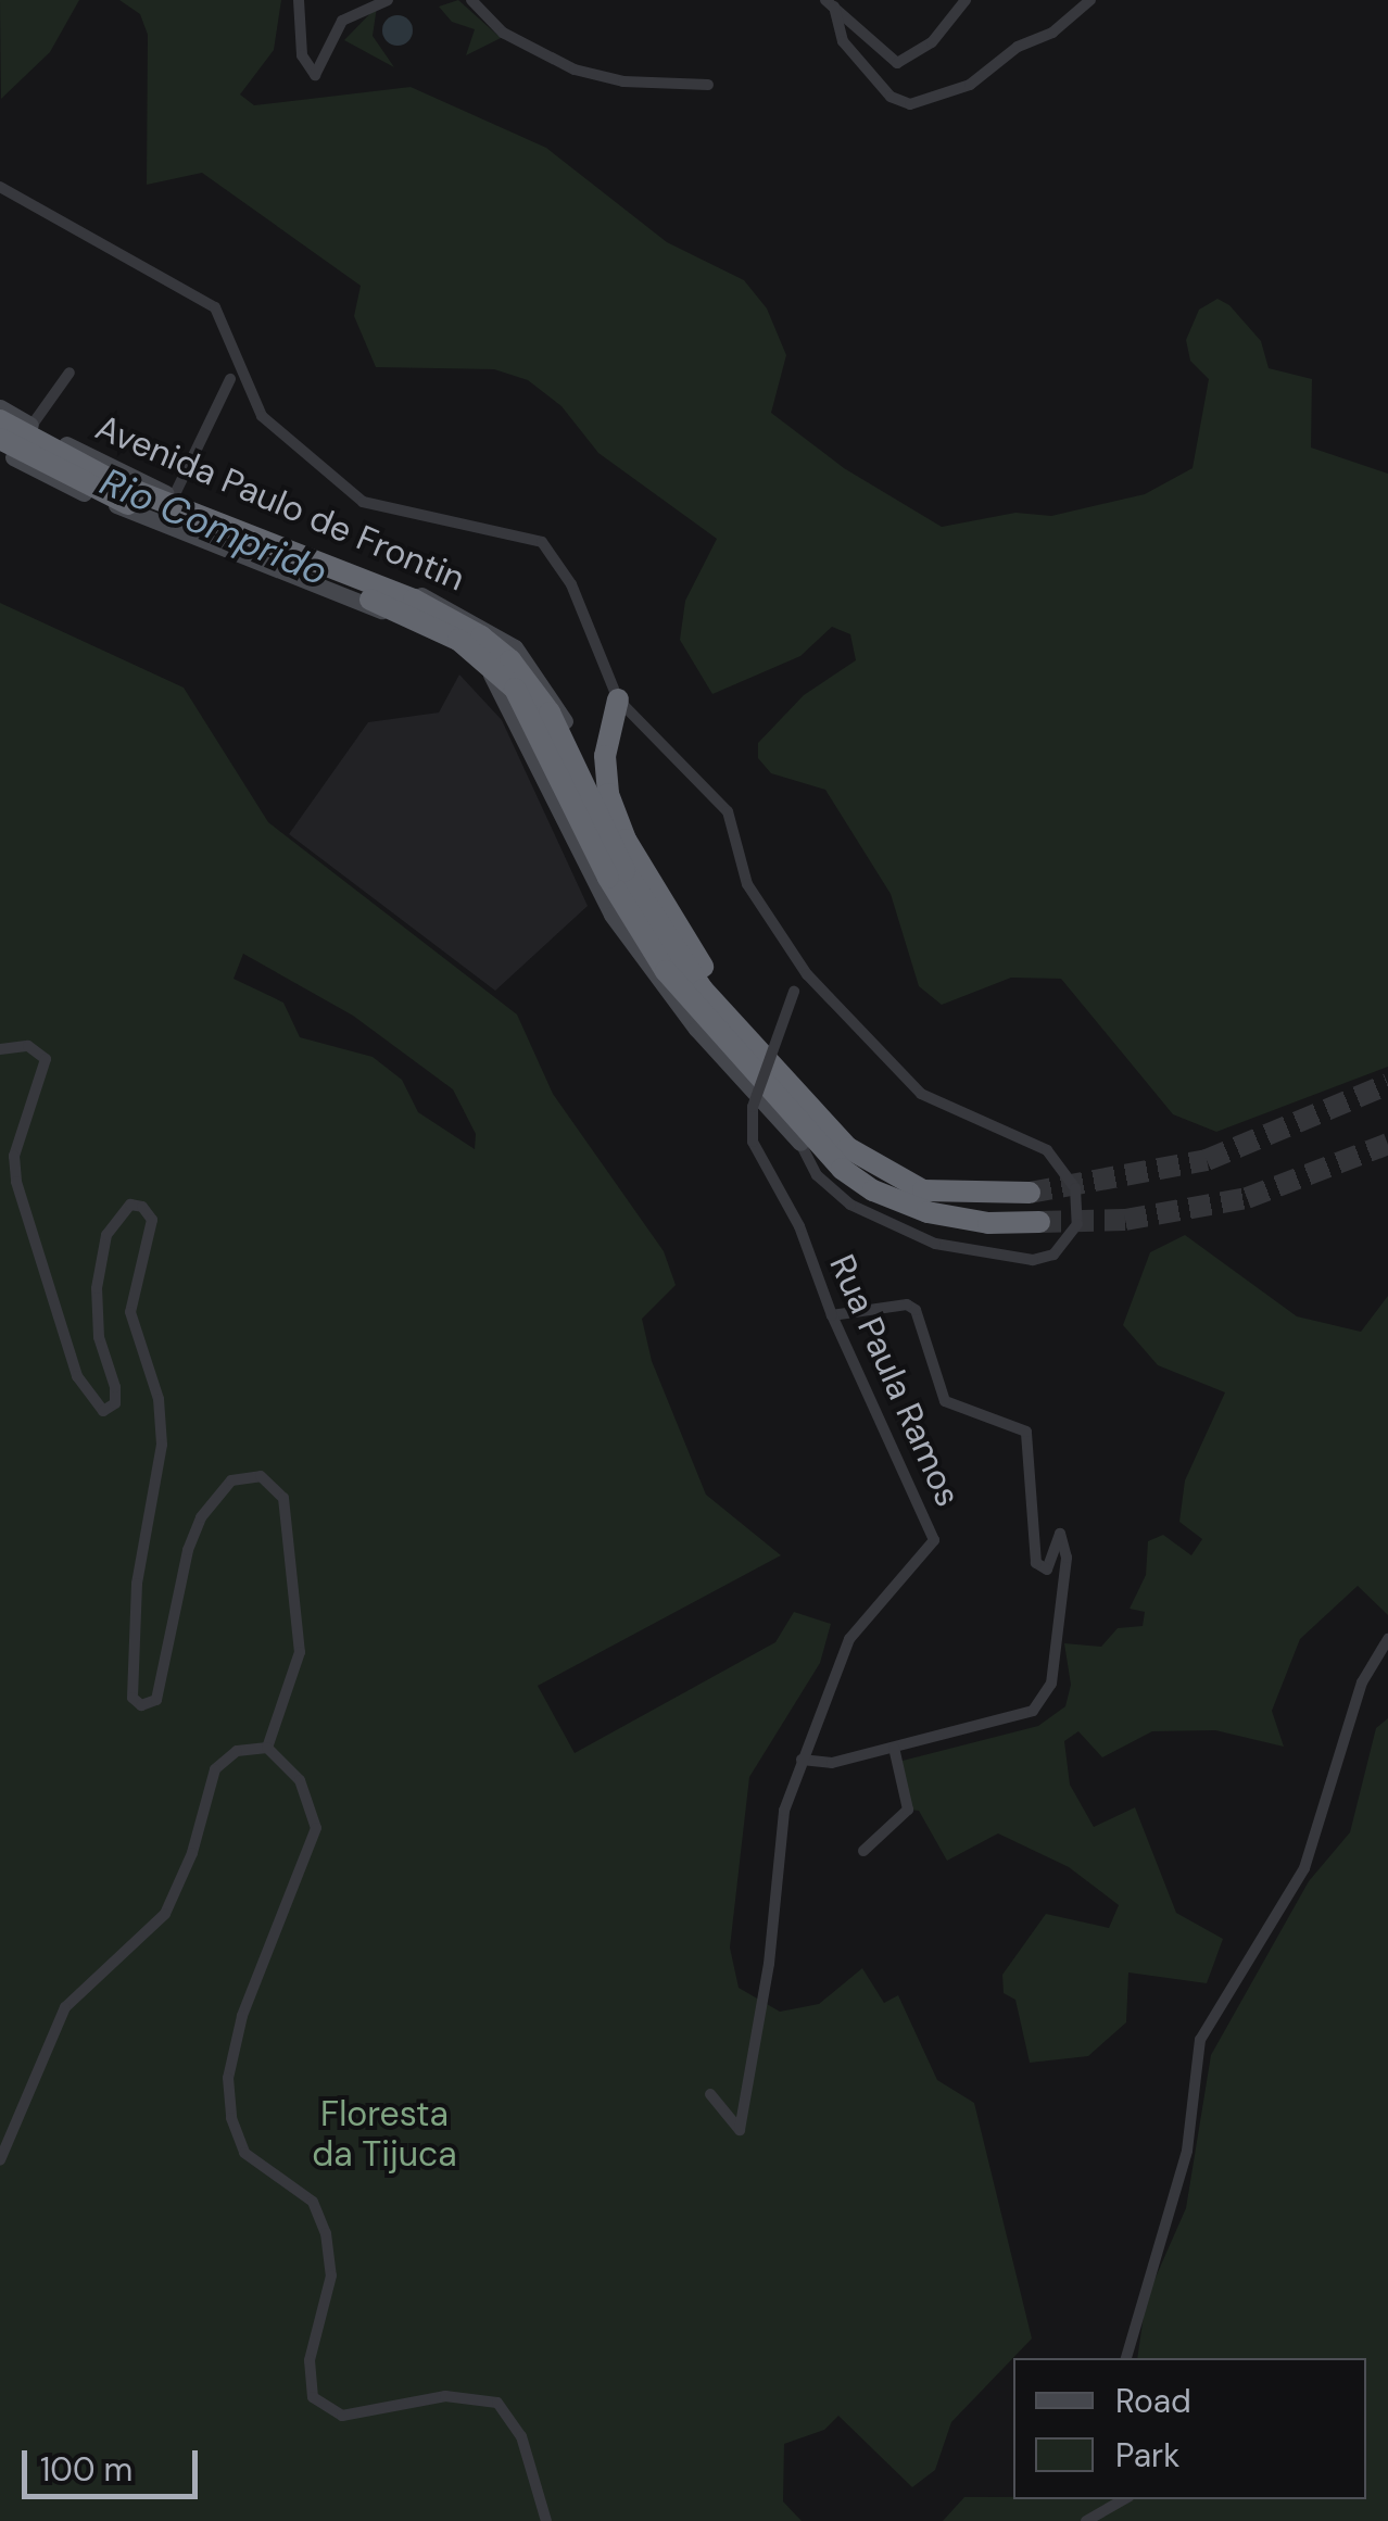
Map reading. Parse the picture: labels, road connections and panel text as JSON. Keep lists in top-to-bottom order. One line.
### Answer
{"streets":{"main road":["Avenida Paulo de Frontin"],"street":["Rua Paula Ramos"]},"water":["Rio Comprido"],"parks":["Floresta da Tijuca"],"legend":["Road","Park"],"scale_bar":"100 m"}
